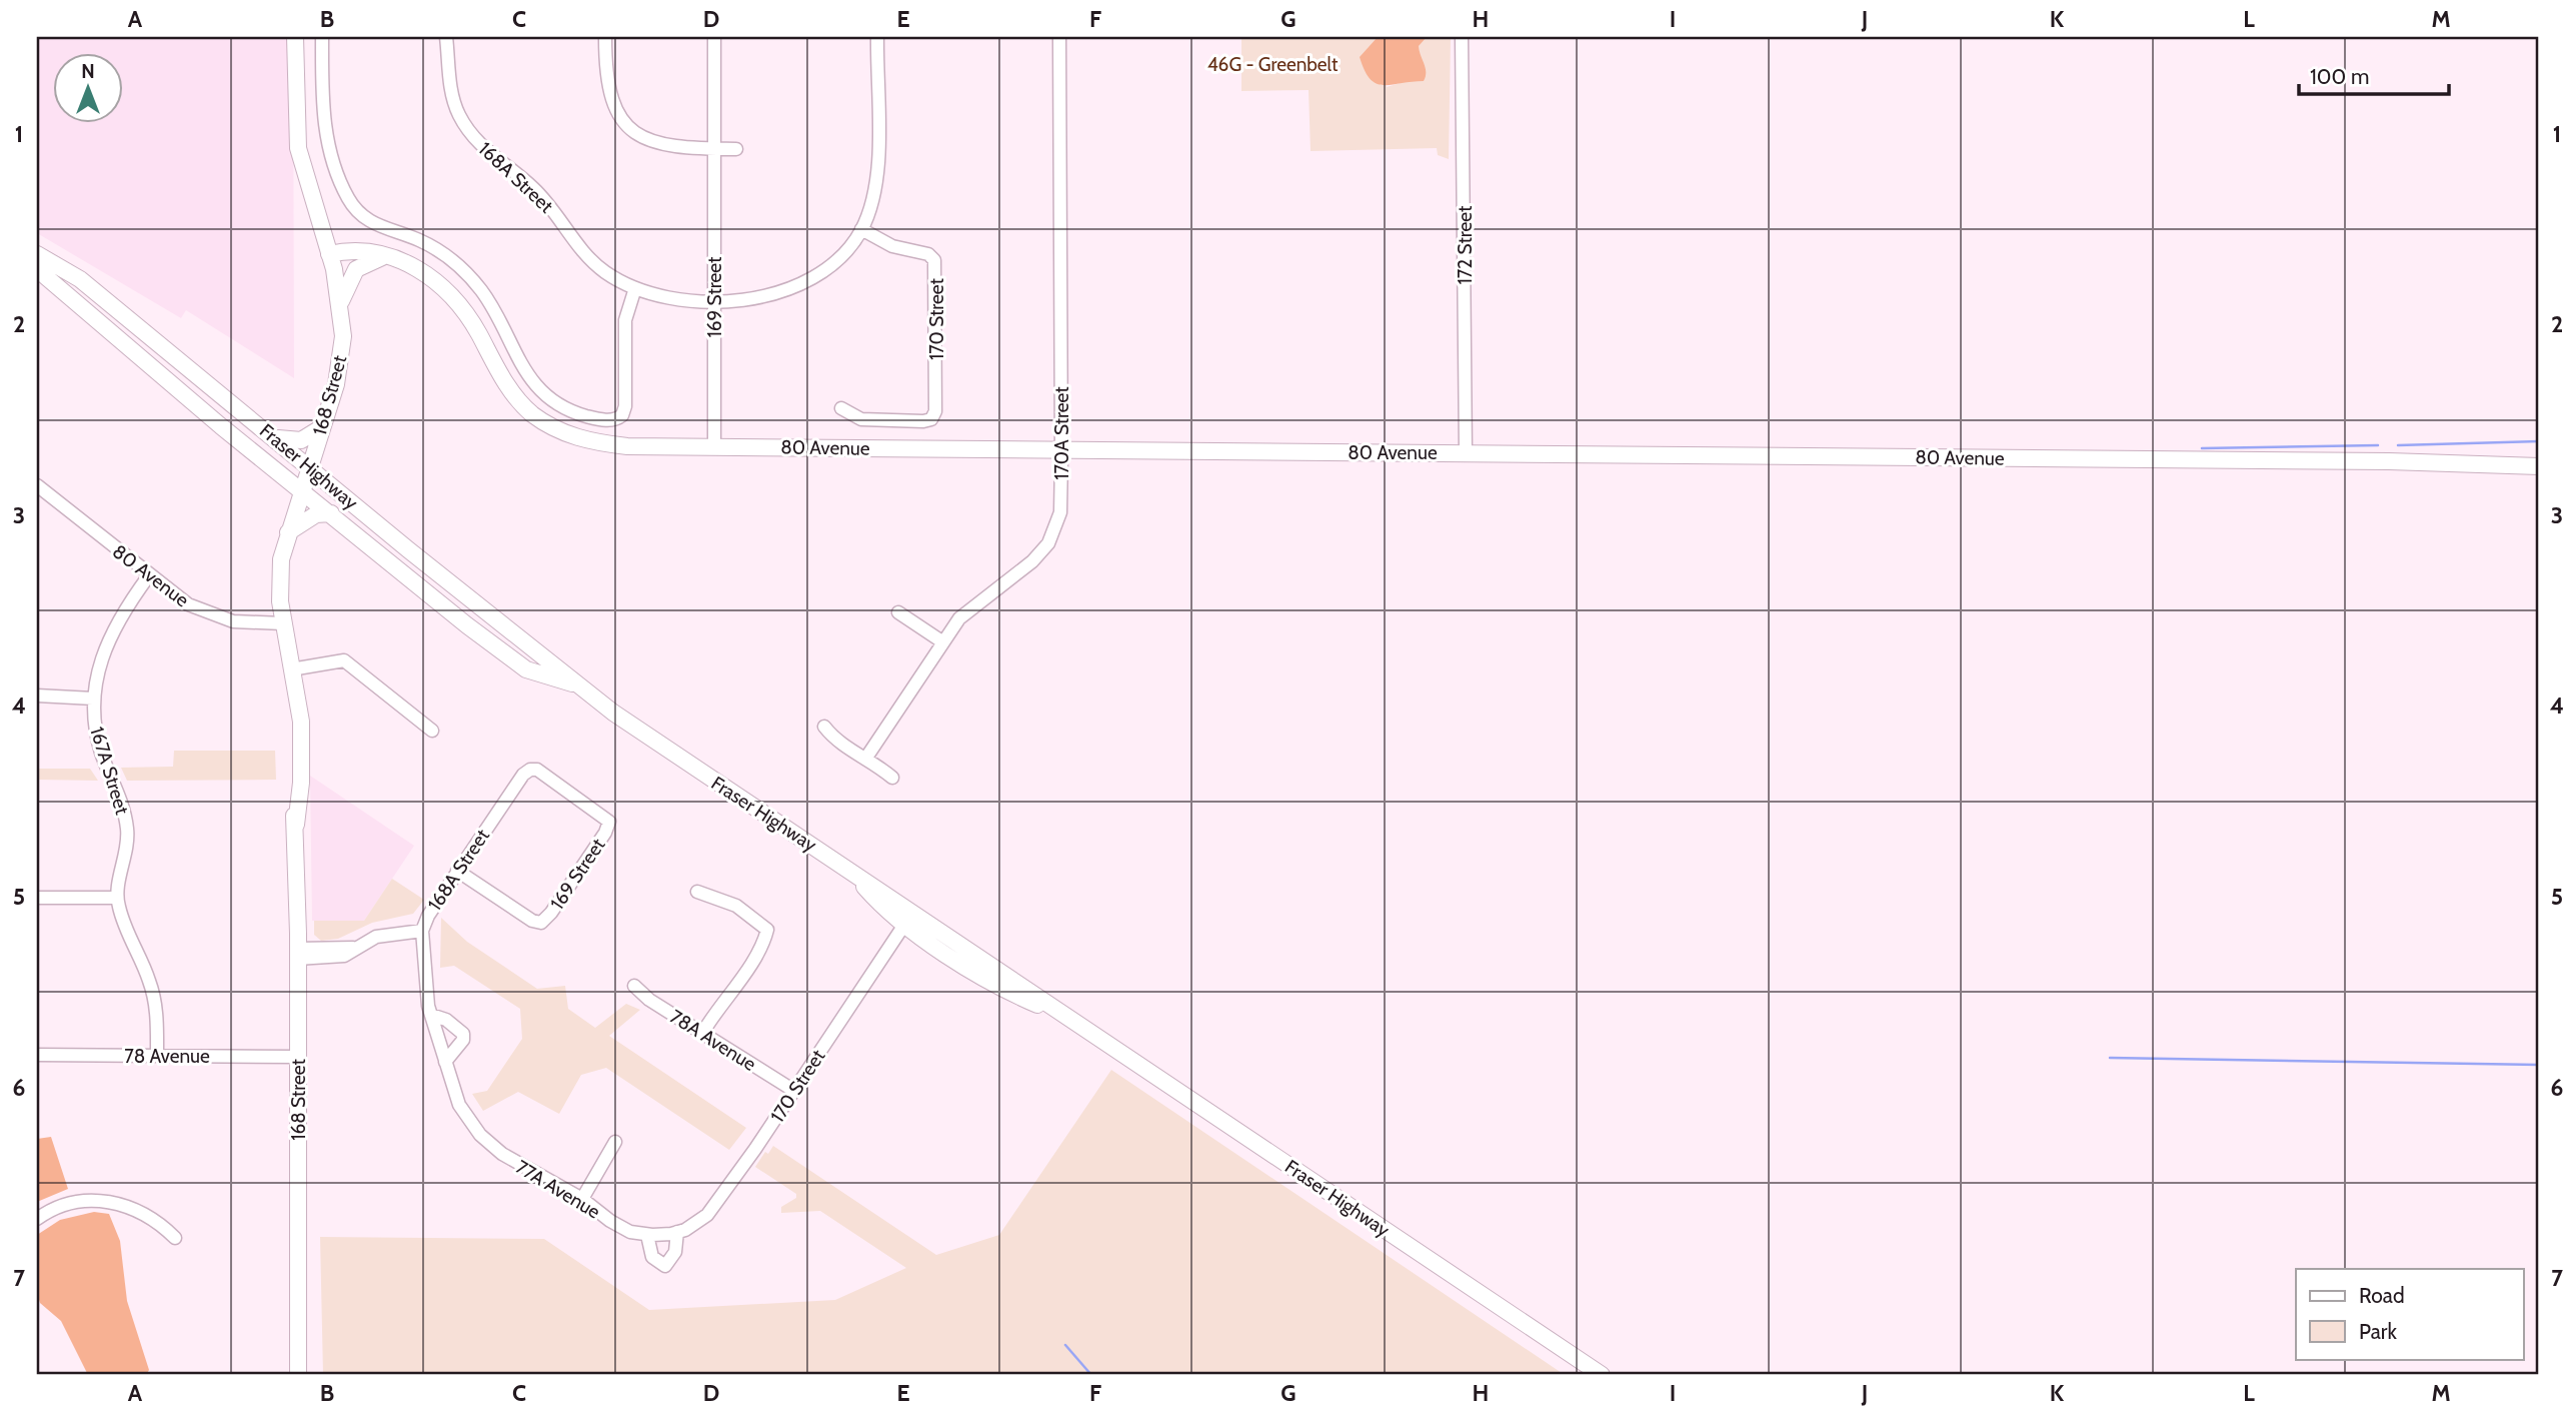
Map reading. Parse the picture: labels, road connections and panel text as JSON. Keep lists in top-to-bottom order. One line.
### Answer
{"streets":{"main road":["168 Street","80 Avenue","Fraser Highway"],"street":["168A Street","172 Street","169 Street","170 Street","170A Street","167A Street","78A Avenue","78 Avenue","77A Avenue"]},"crossings":[["168A Street","169 Street"],["168A Street","170 Street"],["168A Street","77A Avenue"],["172 Street","80 Avenue"],["169 Street","80 Avenue"],["170 Street","Fraser Highway"],["170 Street","78A Avenue"],["170 Street","77A Avenue"],["168 Street","80 Avenue"],["168 Street","Fraser Highway"],["168 Street","78 Avenue"],["170A Street","80 Avenue"],["80 Avenue","167A Street"],["167A Street","78 Avenue"]],"parks":["46G - Greenbelt"],"legend":["Road","Park"],"scale_bar":"100 m","north":"top","grid":{"columns":["A","B","C","D","E","F","G","H","I","J","K","L","M"],"rows":["1","2","3","4","5","6","7"]}}
